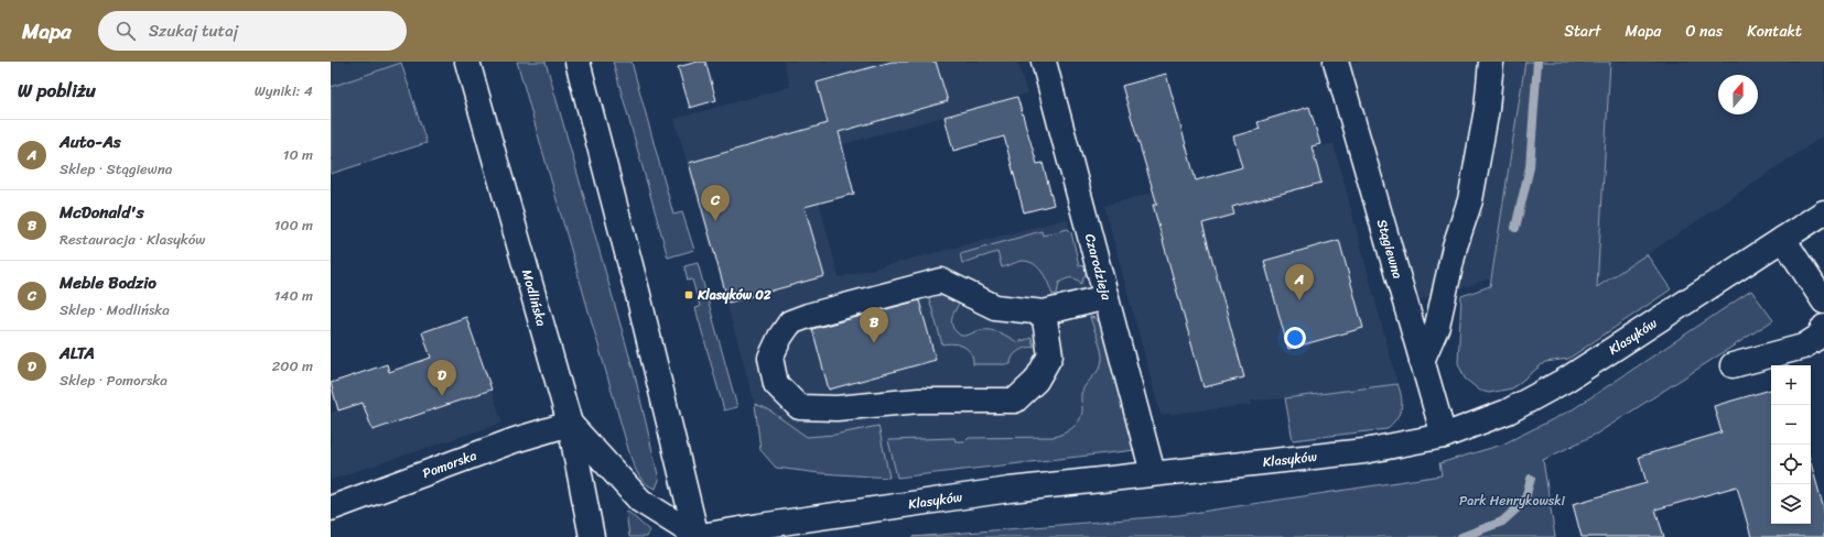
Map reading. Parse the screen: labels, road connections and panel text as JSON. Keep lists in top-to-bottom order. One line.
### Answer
{"streets":{"street":["Stągiewna","Czarodzieja","Modlińska","Klasyków","Pomorska"]},"crossings":[["Stągiewna","Klasyków"],["Czarodzieja","Klasyków"],["Modlińska","Pomorska"]],"parks":["Park Henrykowski"],"places":{"transit":["Klasyków 02"]},"north":"top","page":{"header":"Mapa","search":"Szukaj tutaj","nav":["Start","Mapa","O nas","Kontakt"],"heading":["W pobliżu","Wyniki: 4"],"list":[{"mark":"A","name":"Auto-As","note":"Sklep · Stągiewna","value":"10 m"},{"mark":"B","name":"McDonald's","note":"Restauracja · Klasyków","value":"100 m"},{"mark":"C","name":"Meble Bodzio","note":"Sklep · Modlińska","value":"140 m"},{"mark":"D","name":"ALTA","note":"Sklep · Pomorska","value":"200 m"}],"pins":["C","A","B","D"],"map_buttons":["+","−"]}}
